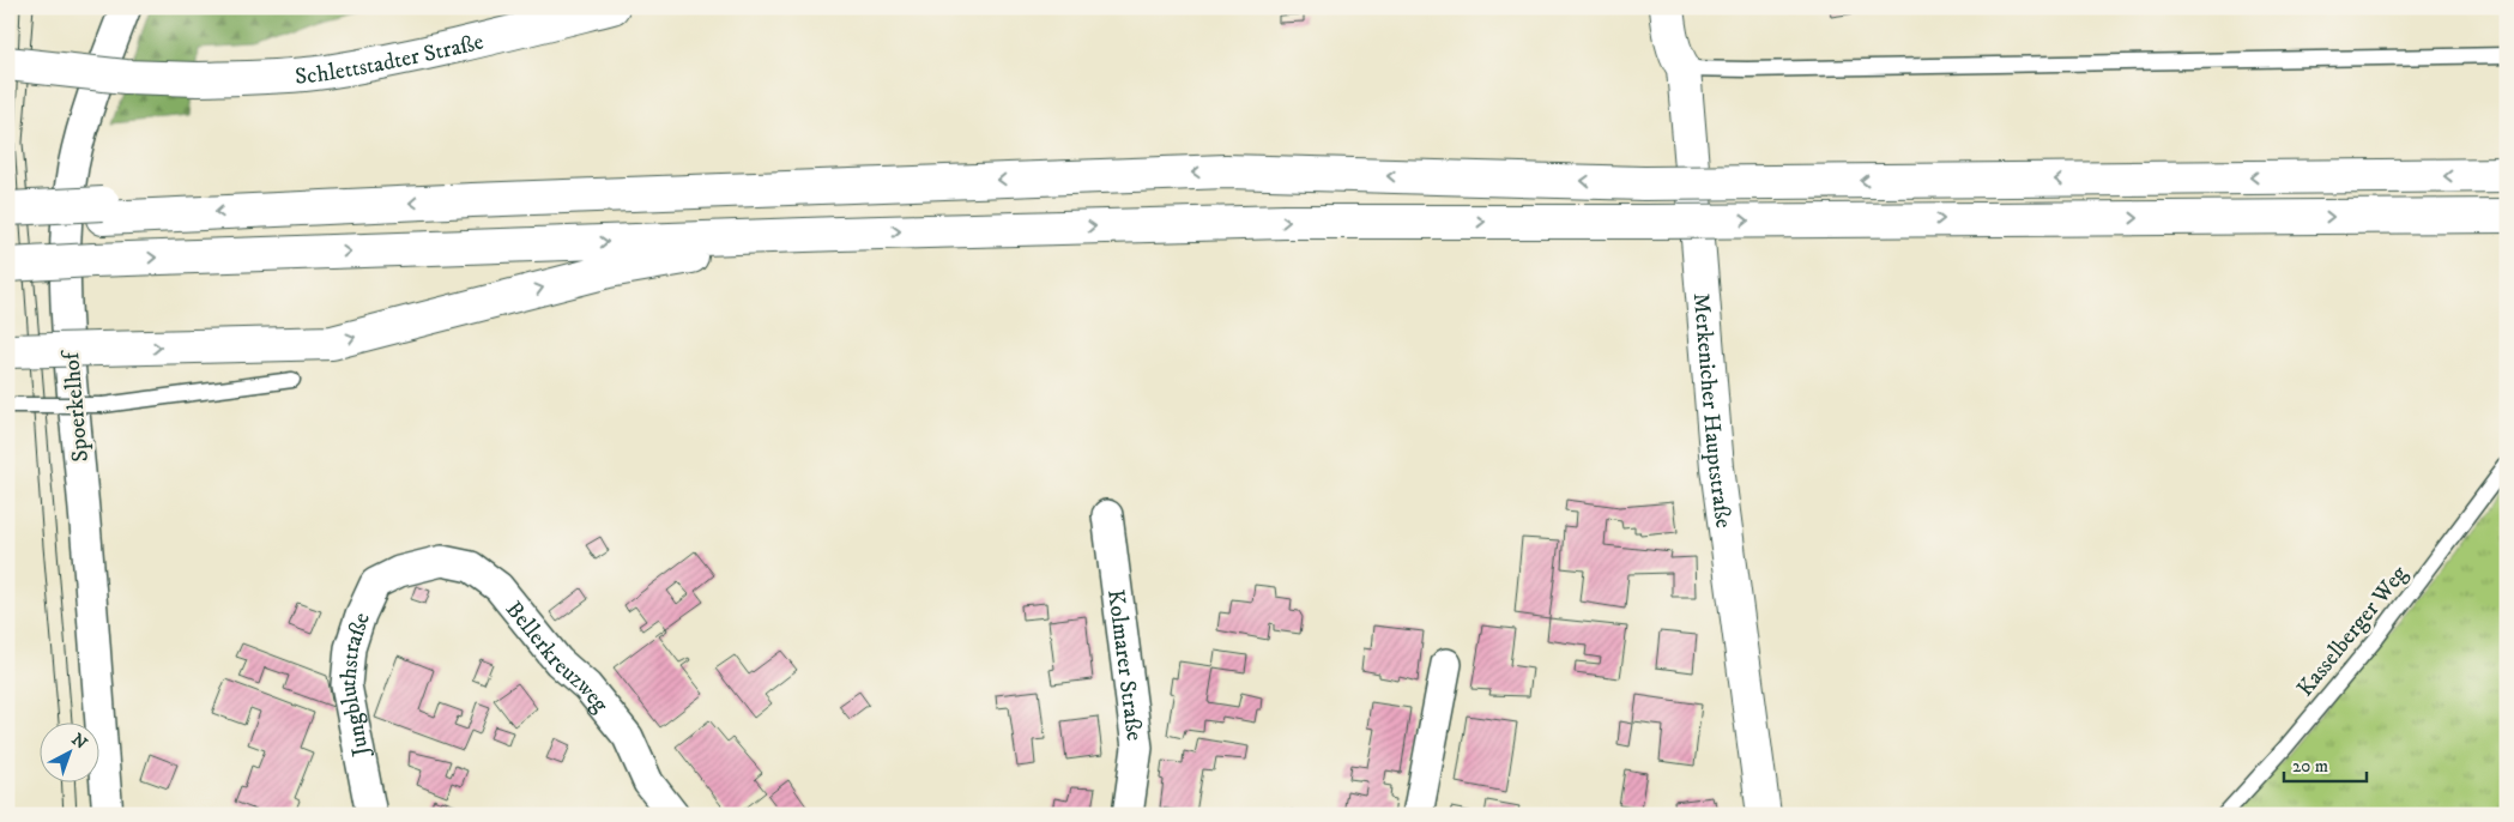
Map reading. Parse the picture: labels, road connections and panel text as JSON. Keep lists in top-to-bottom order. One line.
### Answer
{"streets":{"main road":["Schlettstadter Straße","Merkenicher Hauptstraße"],"street":["Spoerkelhof","Bellerkreuzweg","Kolmarer Straße","Jungbluthstraße"],"lane":["Kasselberger Weg"]},"crossings":[["Bellerkreuzweg","Jungbluthstraße"]],"scale_bar":"20 m","north":"top right"}
